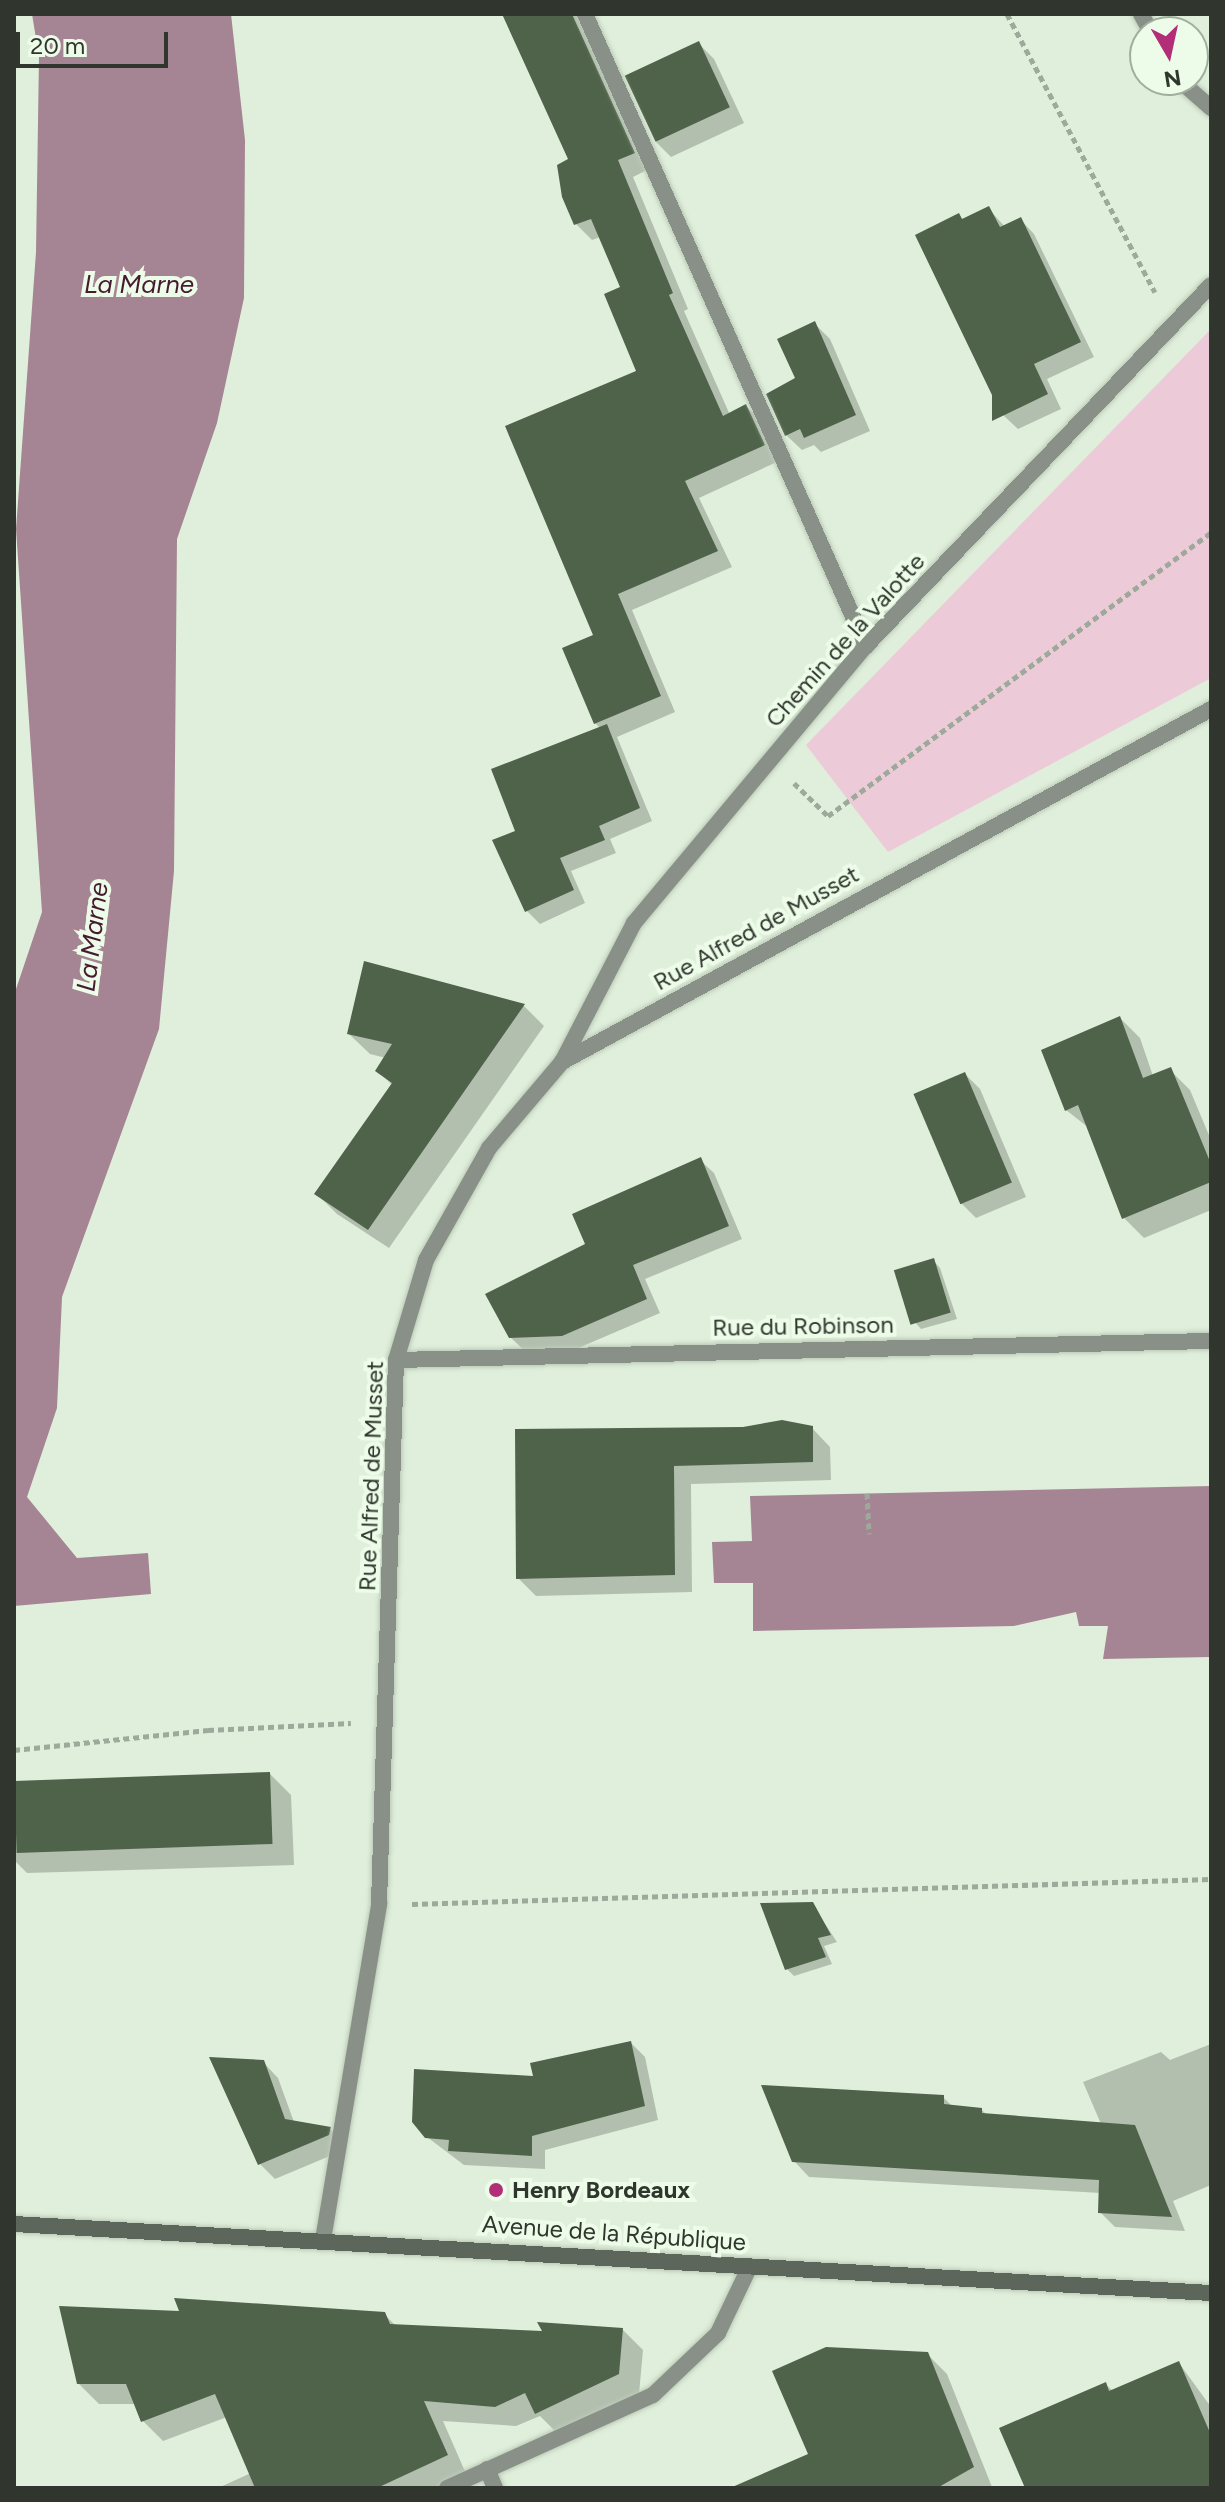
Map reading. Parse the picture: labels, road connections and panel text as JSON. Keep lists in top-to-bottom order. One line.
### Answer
{"streets":{"main road":["Avenue de la République"],"street":["Chemin de la Valotte","Rue Alfred de Musset","Rue du Robinson"]},"crossings":[["Chemin de la Valotte","Rue Alfred de Musset"],["Rue Alfred de Musset","Rue du Robinson"],["Rue Alfred de Musset","Avenue de la République"]],"water":["La Marne"],"places":["Henry Bordeaux"],"scale_bar":"20 m","north":"bottom"}
